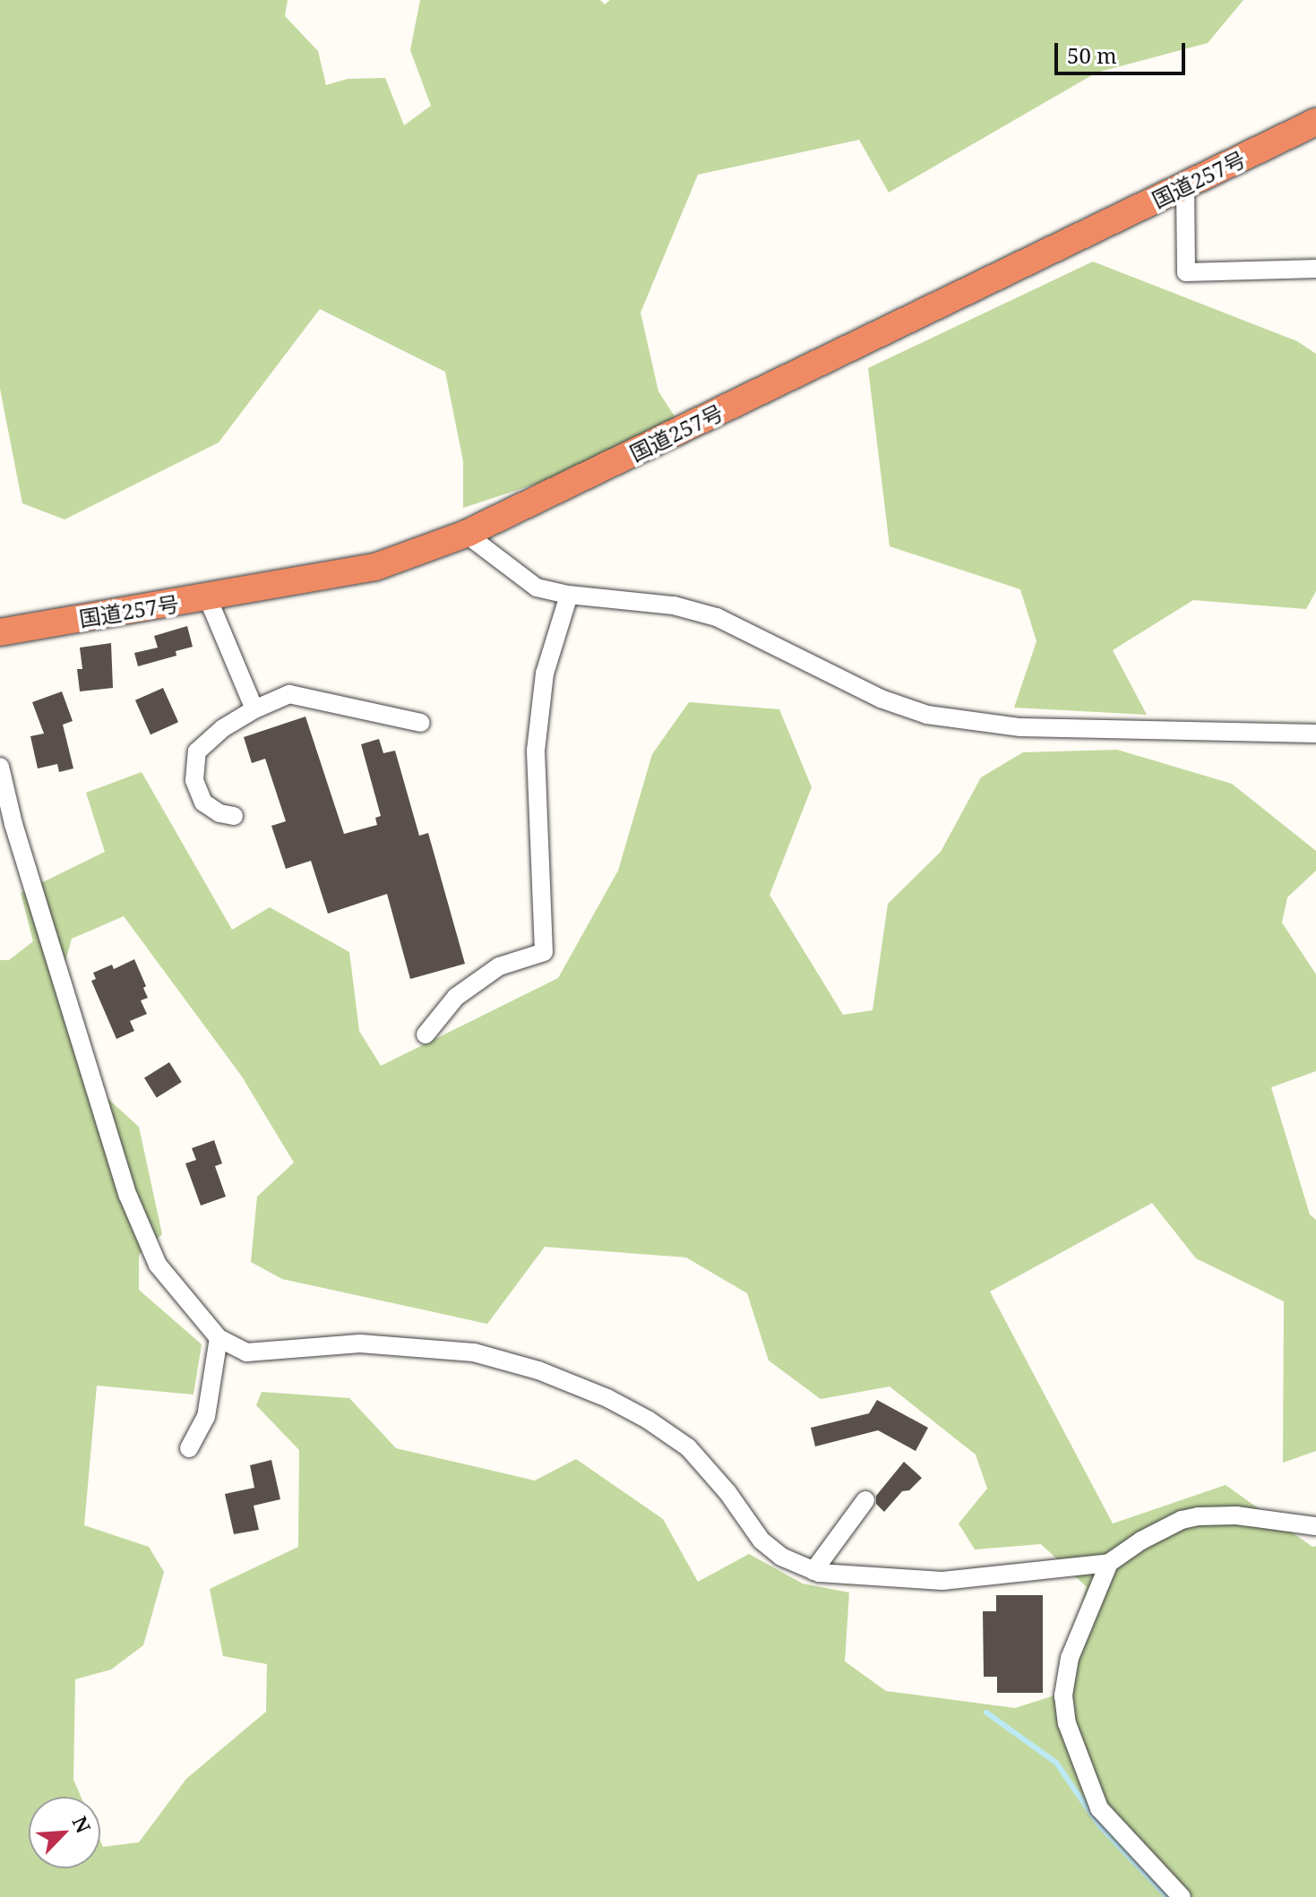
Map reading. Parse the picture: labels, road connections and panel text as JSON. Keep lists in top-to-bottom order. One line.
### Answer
{"streets":{"highway":["国道257号"]},"scale_bar":"50 m","north":"top right"}
